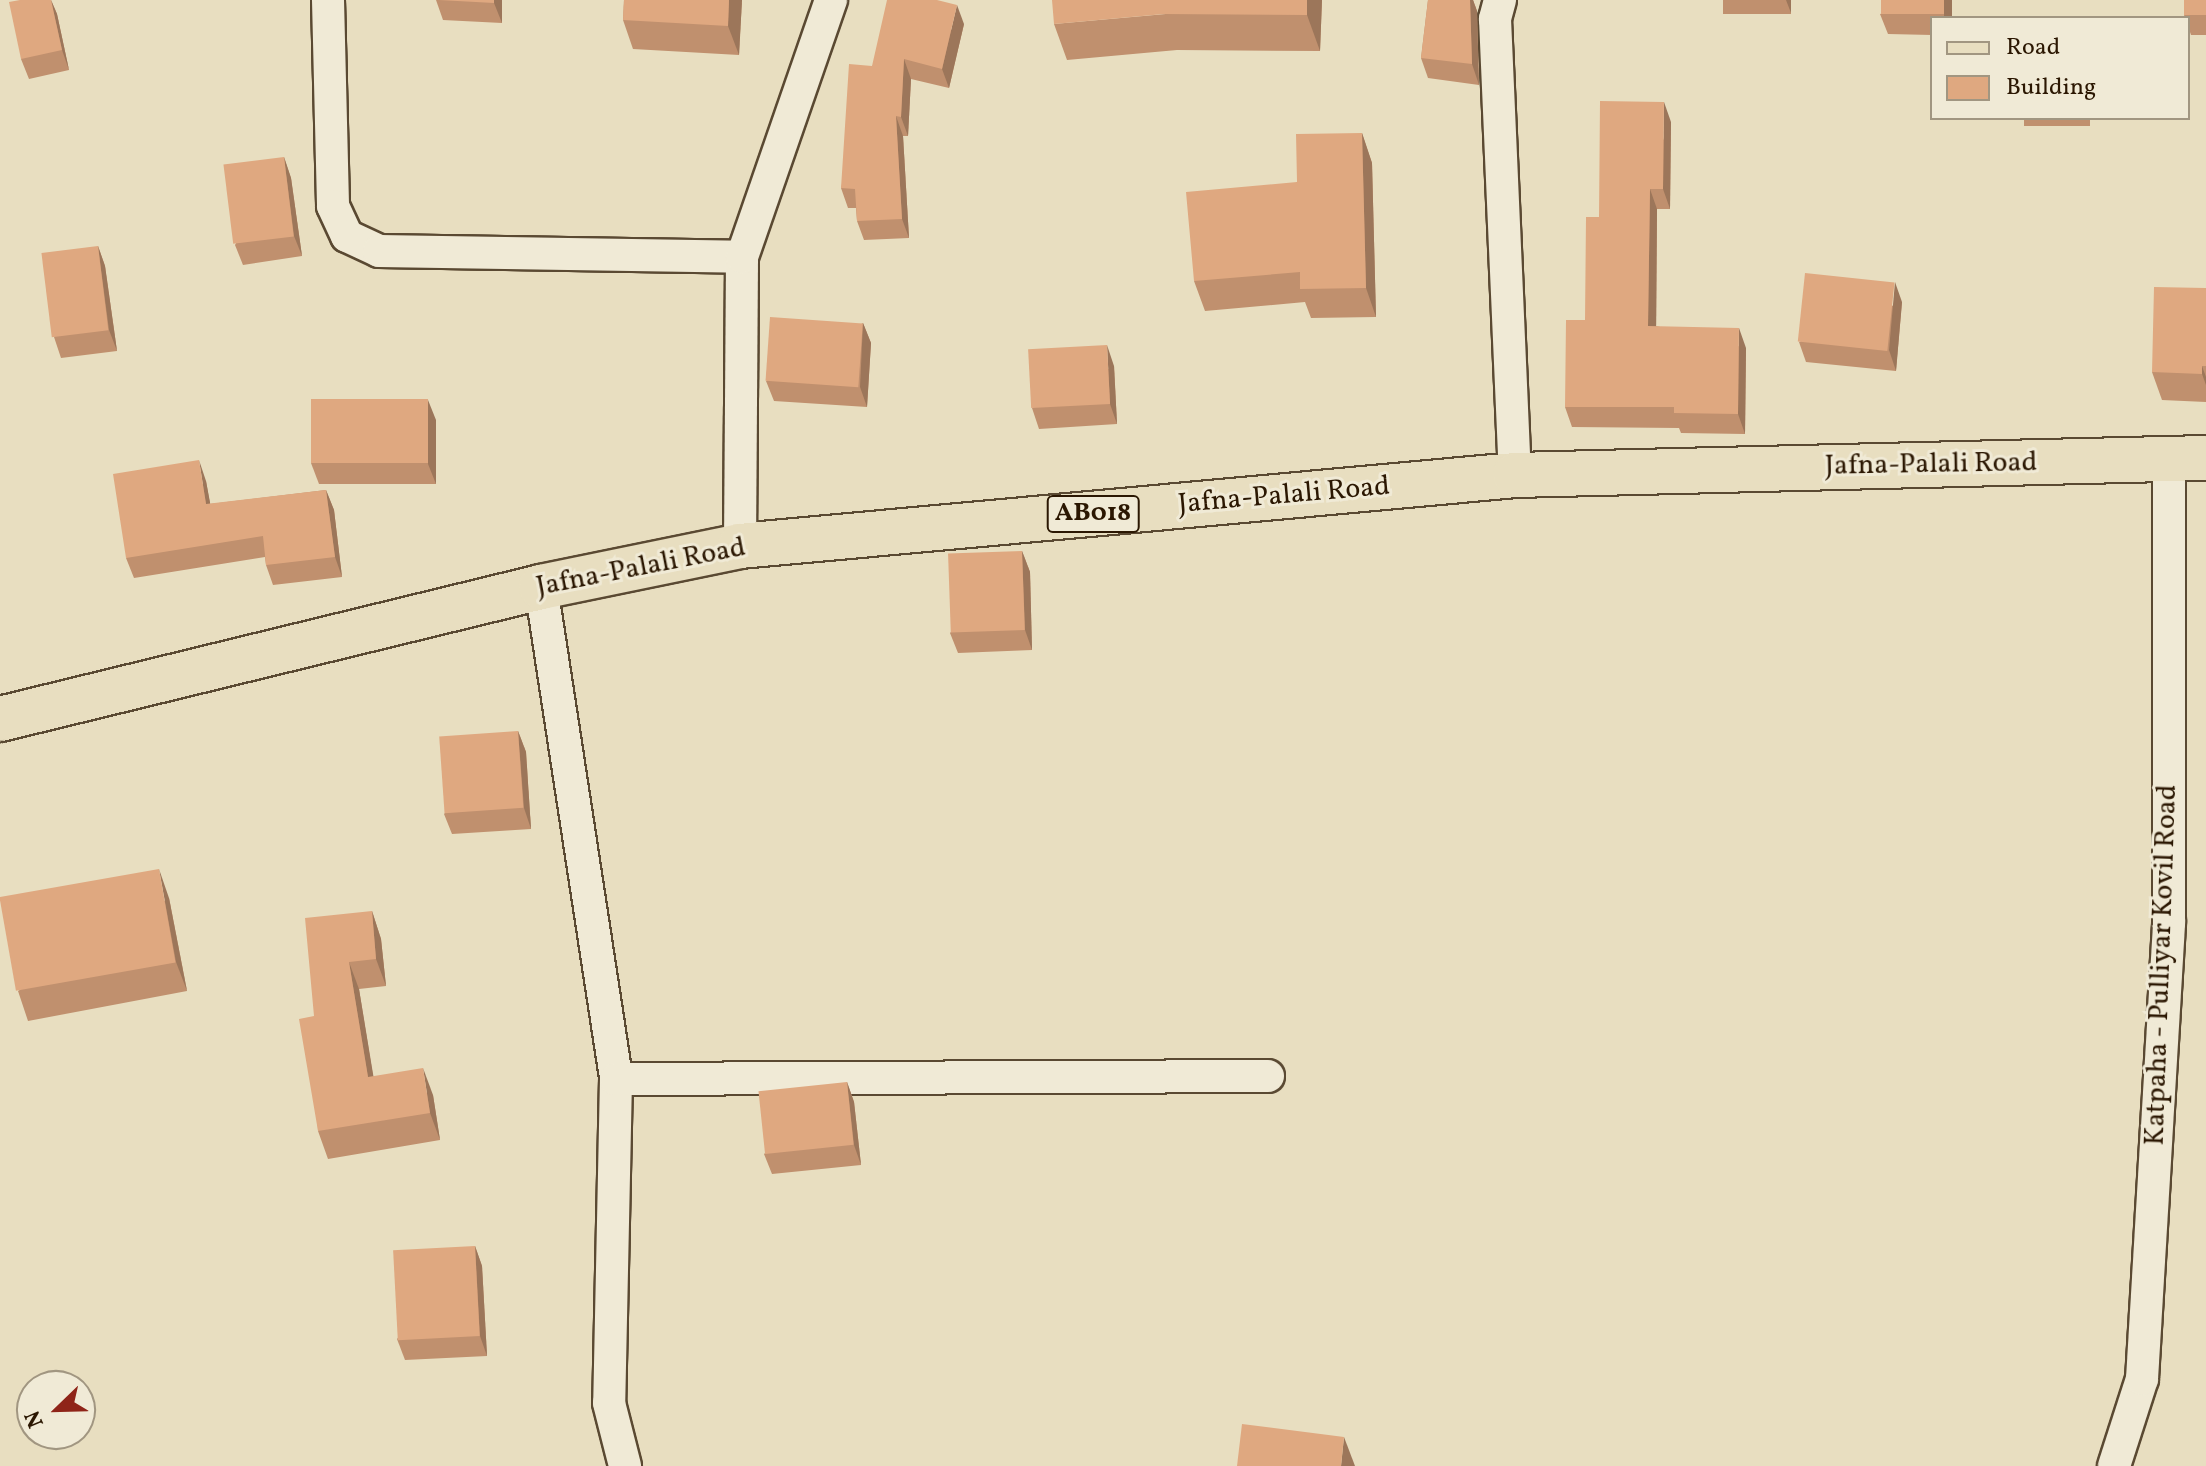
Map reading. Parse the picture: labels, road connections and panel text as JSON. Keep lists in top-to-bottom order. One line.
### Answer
{"streets":{"main road":["Jafna-Palali Road","AB018"],"street":["Katpaha - Pulliyar Kovil Road"]},"crossings":[["Jafna-Palali Road","Katpaha - Pulliyar Kovil Road"]],"legend":["Road","Building"],"north":"bottom left"}
